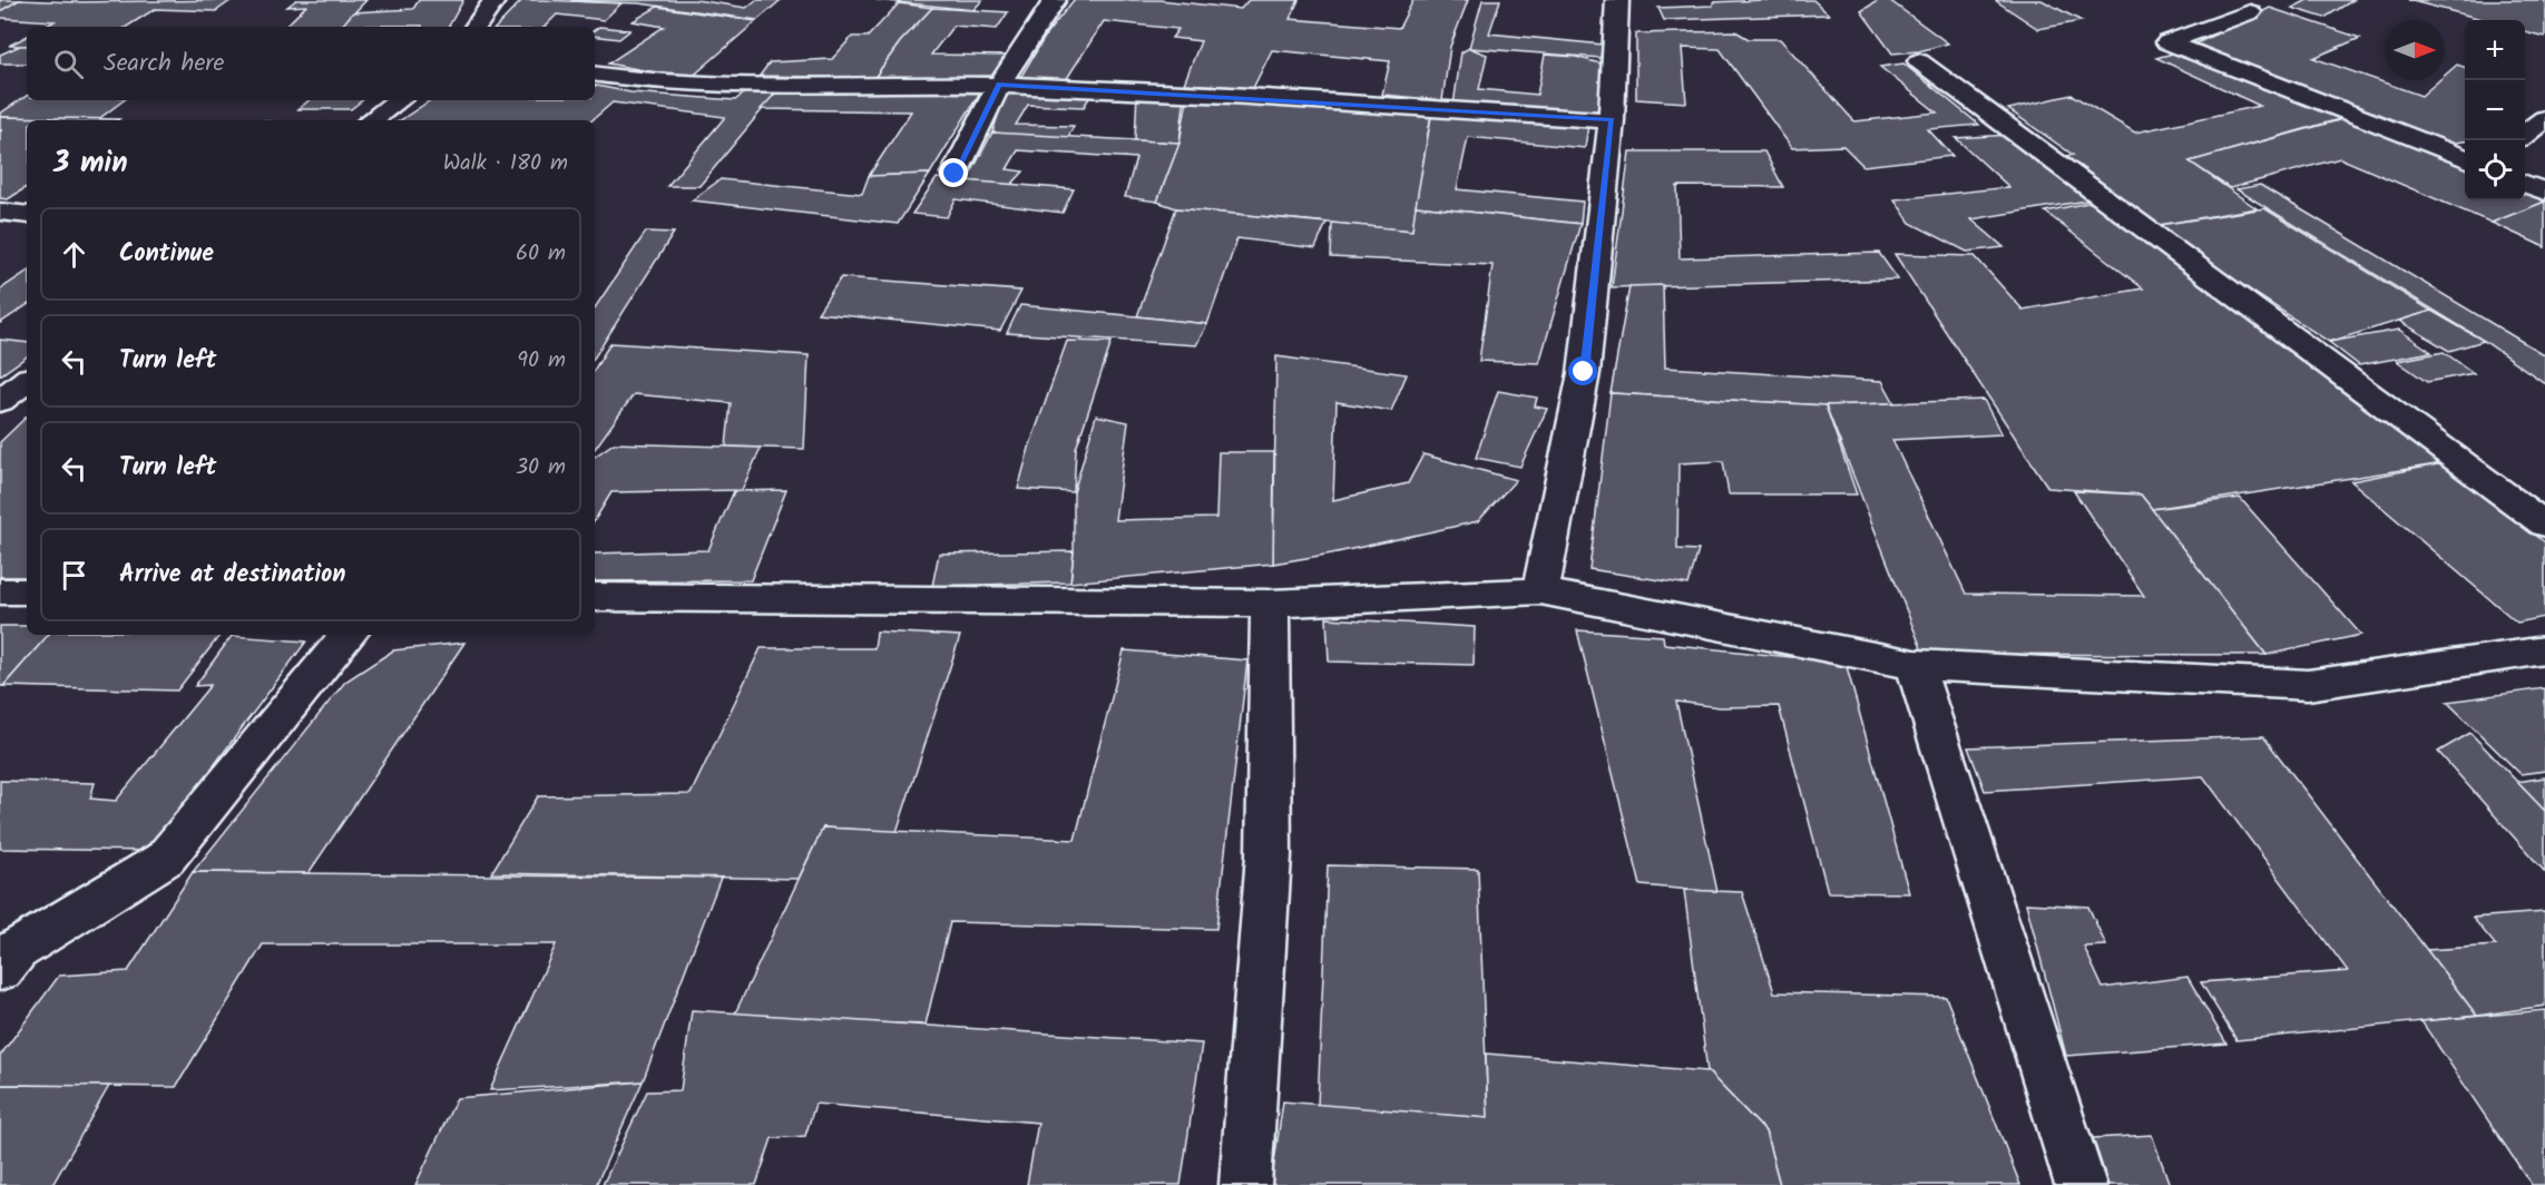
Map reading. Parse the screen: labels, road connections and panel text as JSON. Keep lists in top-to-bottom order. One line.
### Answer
{"north":"right","page":{"map_buttons":["+","−"],"search":"Search here","heading":["3 min","Walk · 180 m"],"list":[["Continue","60 m"],["Turn left","90 m"],["Turn left","30 m"],"Arrive at destination"]}}
